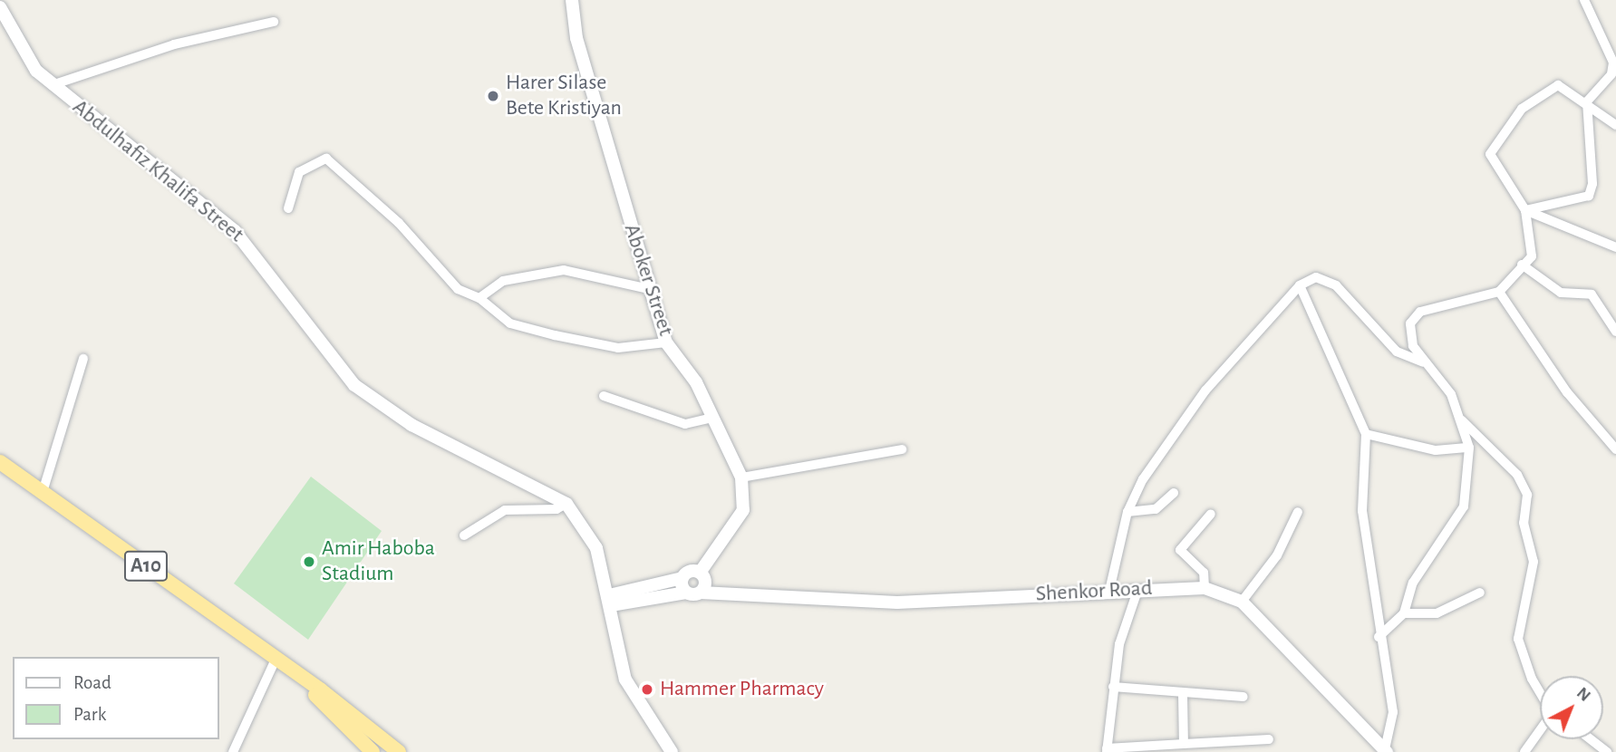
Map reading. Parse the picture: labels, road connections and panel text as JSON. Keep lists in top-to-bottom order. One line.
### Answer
{"streets":{"highway":["A10"],"main road":["Abdulhafiz Khalifa Street","Aboker Street","Shenkor Road"]},"crossings":[["Aboker Street","Shenkor Road"]],"places":["Harer Silase Bete Kristiyan","Amir Haboba Stadium","Hammer Pharmacy"],"legend":["Road","Park"],"north":"top right"}
